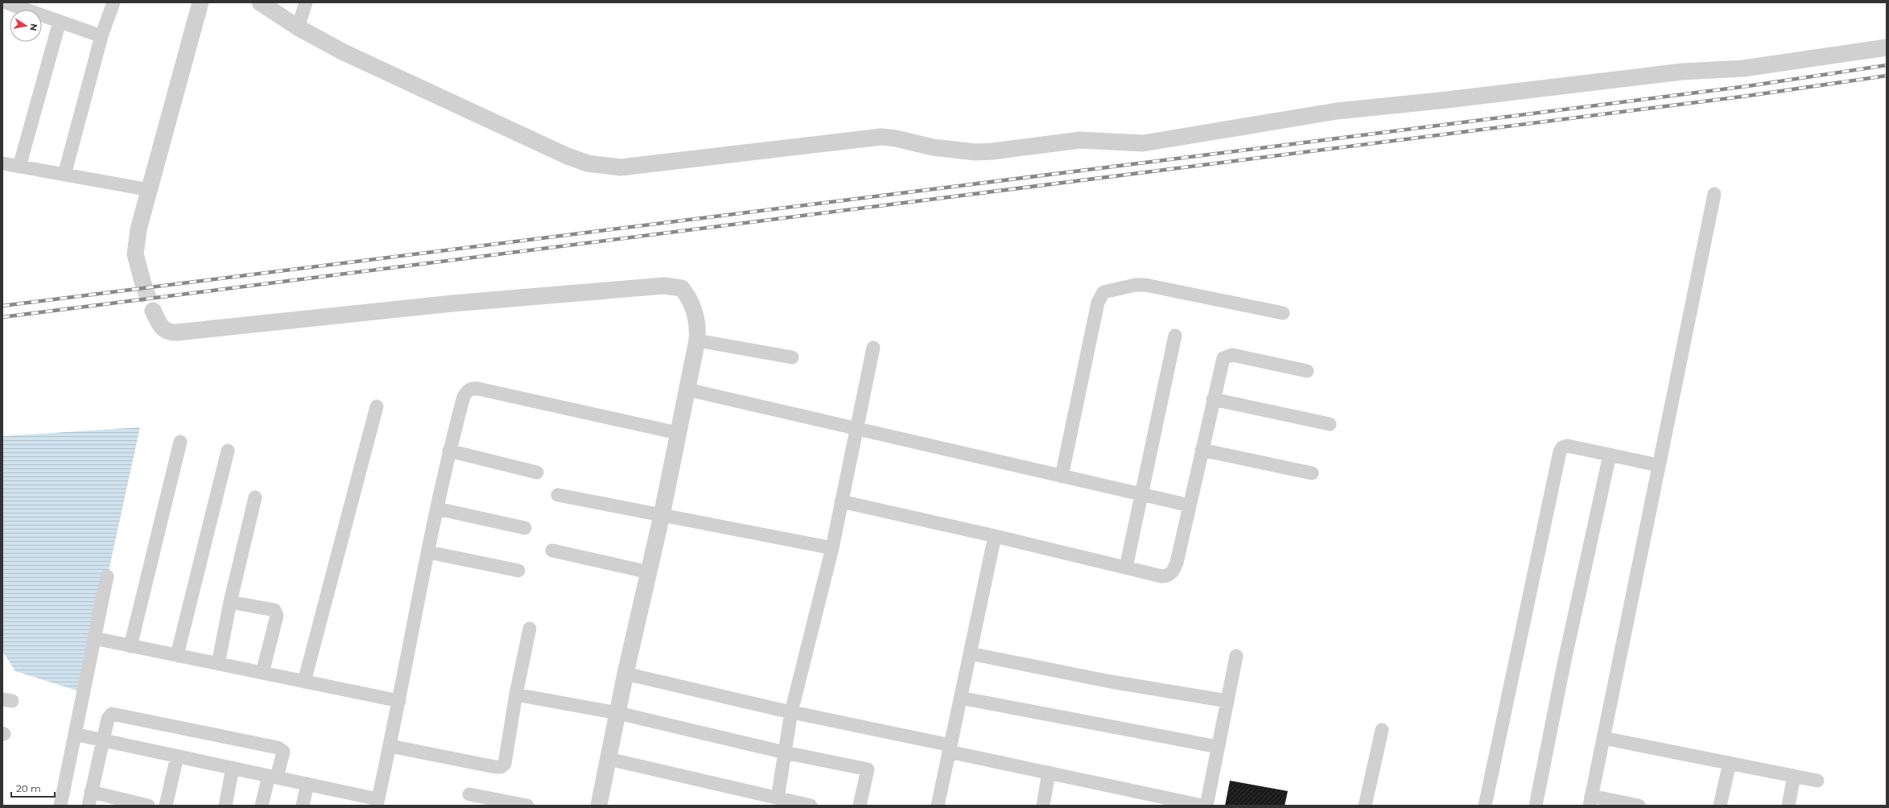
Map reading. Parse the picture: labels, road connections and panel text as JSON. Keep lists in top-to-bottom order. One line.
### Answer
{"scale_bar":"20 m","north":"right"}
